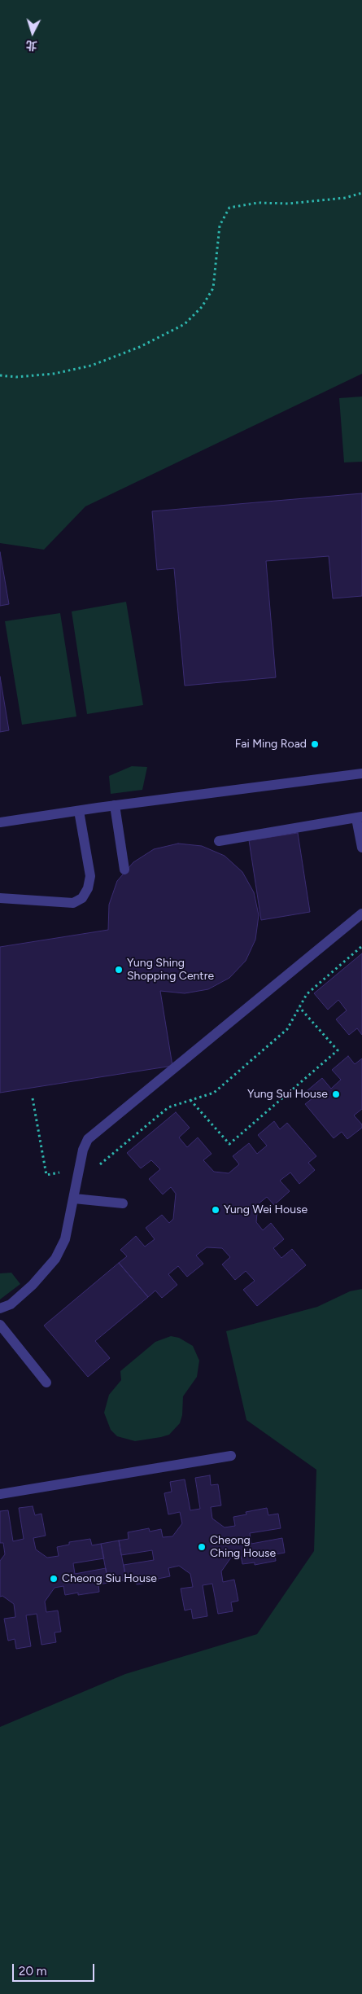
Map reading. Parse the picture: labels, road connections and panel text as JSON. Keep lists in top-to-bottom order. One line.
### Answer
{"places":["Fai Ming Road","Yung Shing Shopping Centre","Yung Sui House","Yung Wei House","Cheong Ching House","Cheong Siu House"],"scale_bar":"20 m","north":"bottom"}
